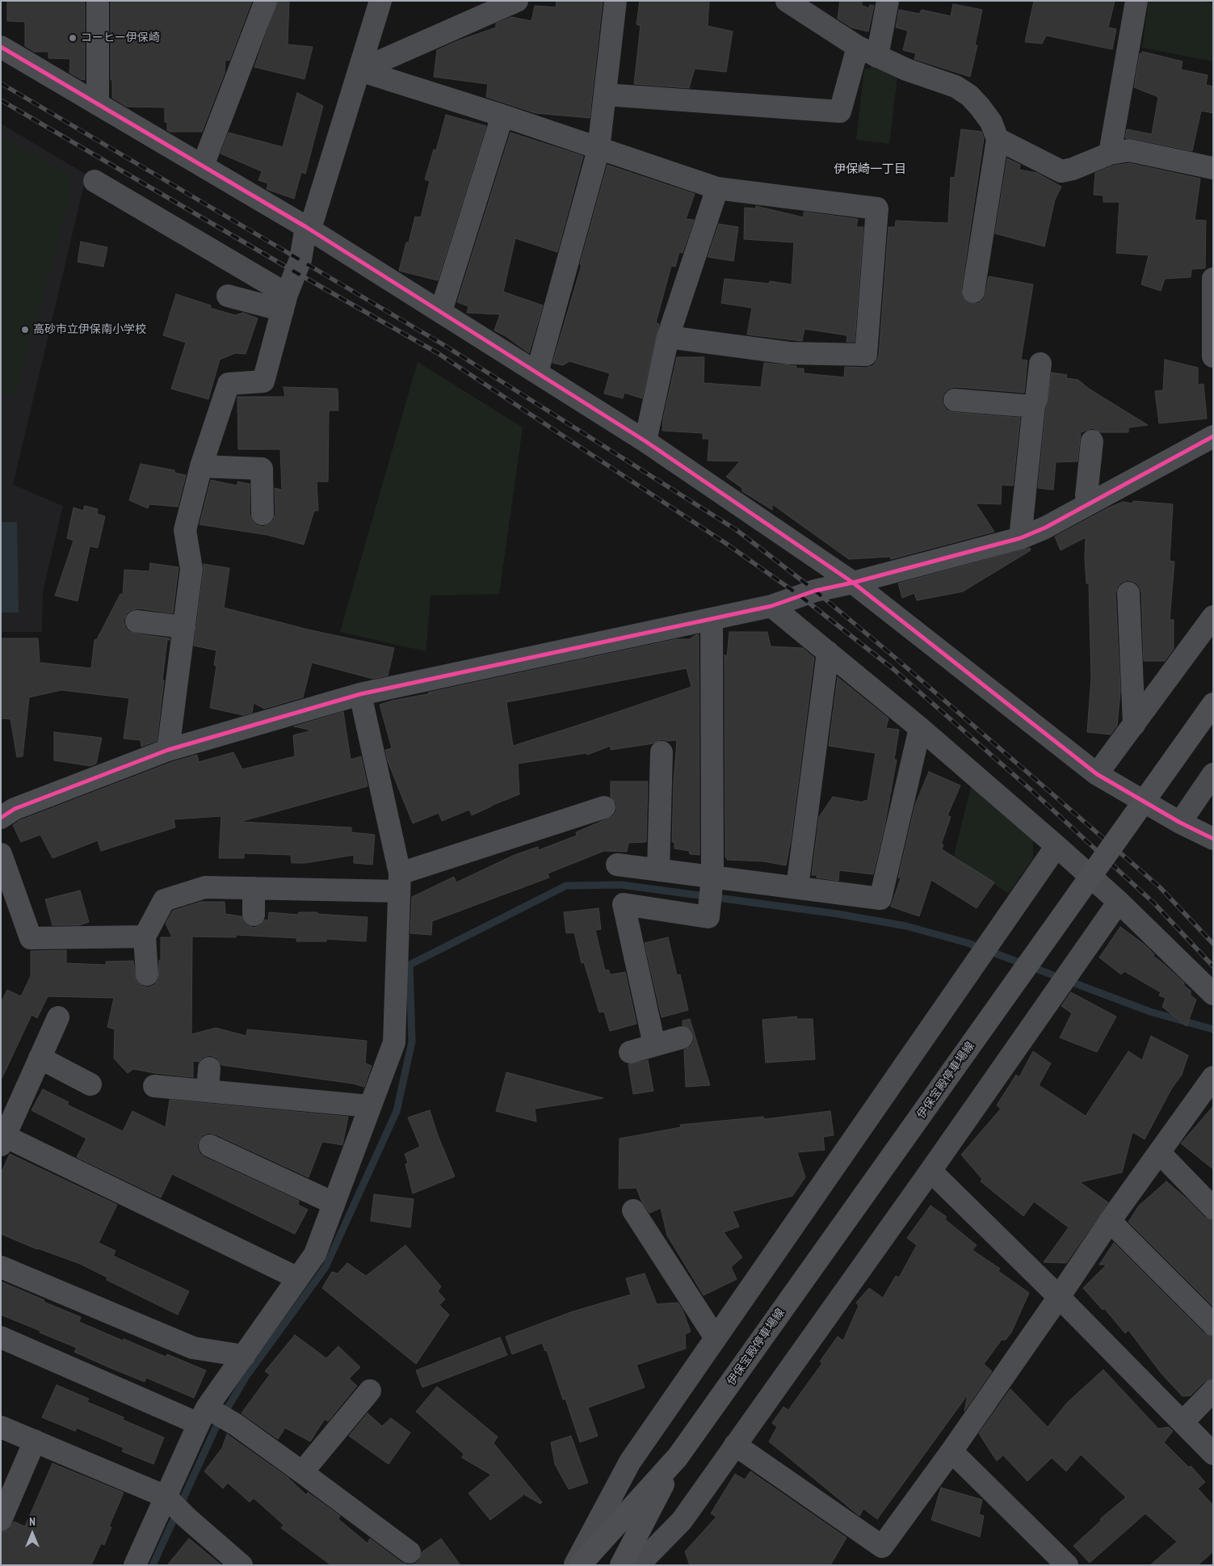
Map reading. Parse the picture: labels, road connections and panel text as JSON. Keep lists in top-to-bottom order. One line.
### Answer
{"streets":{"main road":["伊保宝殿停車場線"]},"districts":["伊保崎一丁目"],"places":["コーヒー伊保崎","高砂市立伊保南小学校"],"north":"top"}
